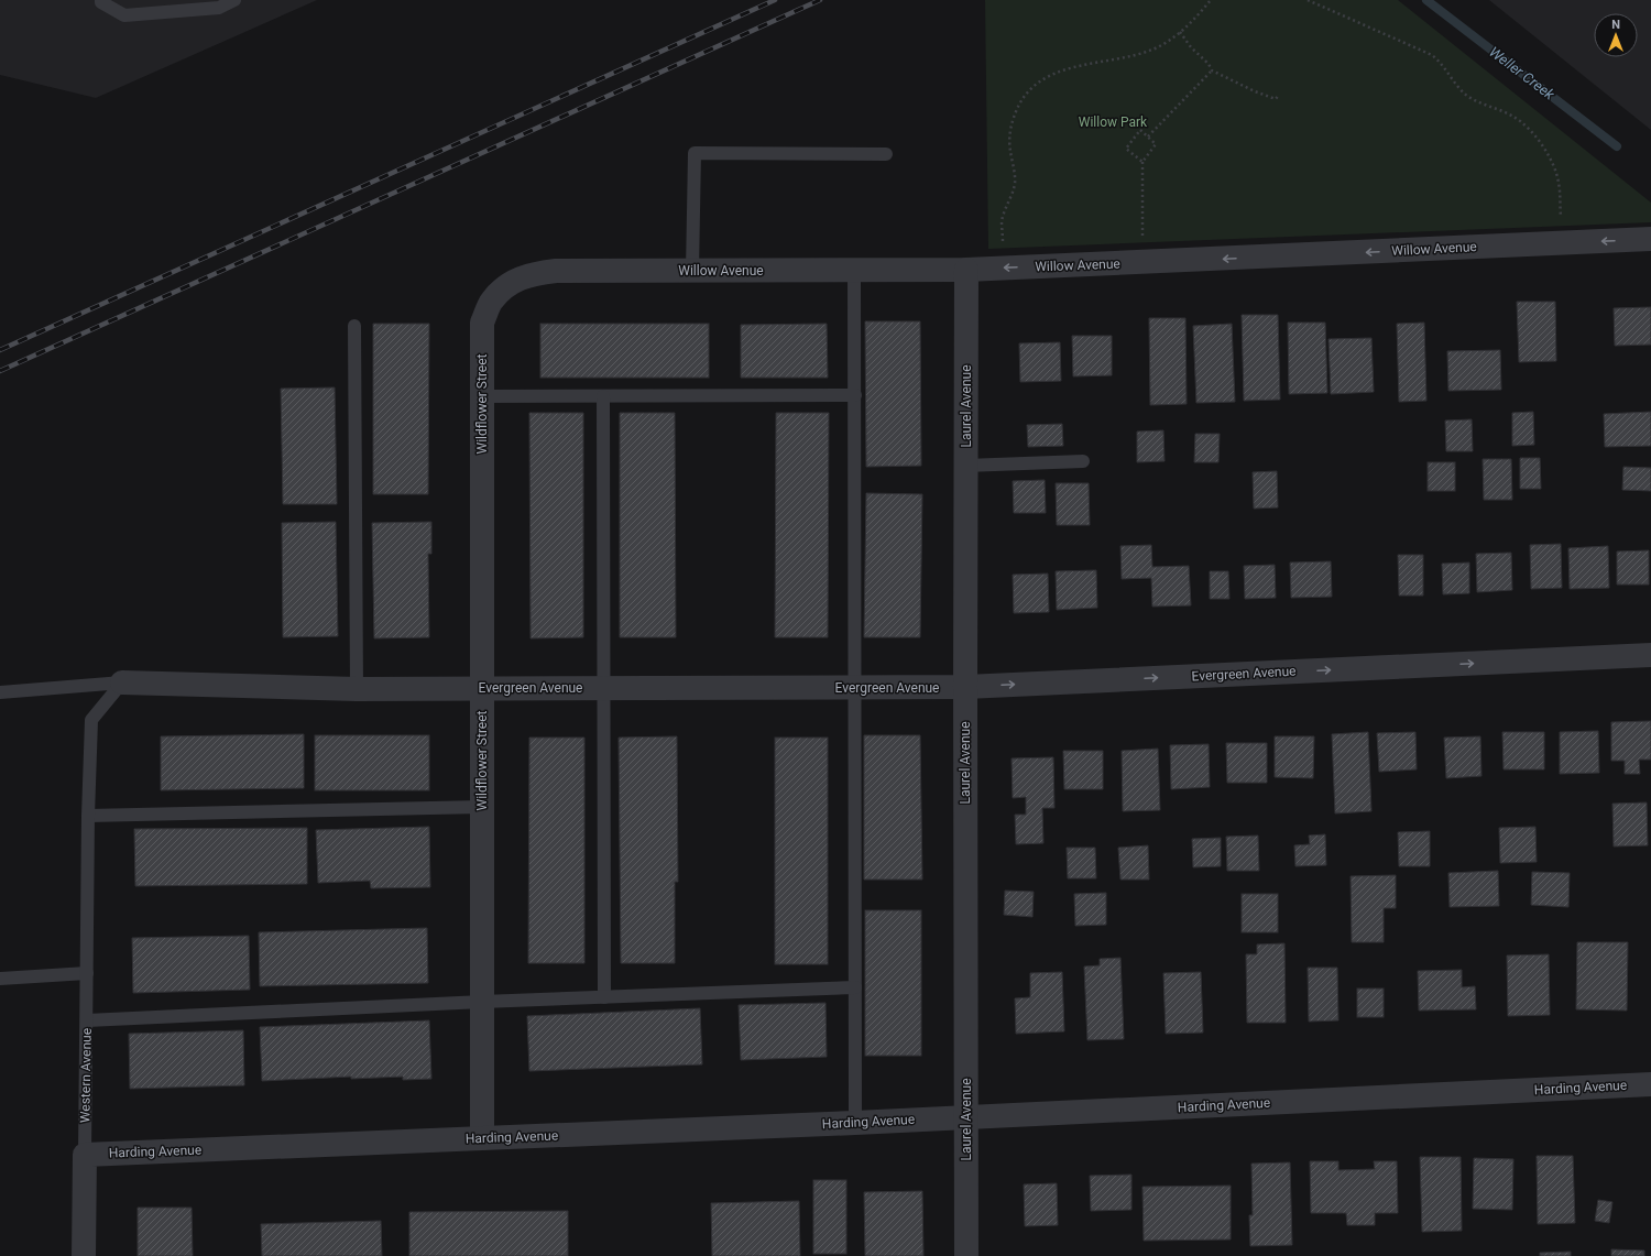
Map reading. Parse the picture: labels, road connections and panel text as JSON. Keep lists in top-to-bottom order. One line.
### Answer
{"streets":{"street":["Willow Avenue","Wildflower Street","Laurel Avenue","Evergreen Avenue","Western Avenue","Harding Avenue"]},"crossings":[["Willow Avenue","Wildflower Street"],["Willow Avenue","Laurel Avenue"],["Wildflower Street","Evergreen Avenue"],["Wildflower Street","Harding Avenue"],["Laurel Avenue","Evergreen Avenue"],["Laurel Avenue","Harding Avenue"],["Evergreen Avenue","Western Avenue"],["Western Avenue","Harding Avenue"]],"one_way":["Willow Avenue","Evergreen Avenue"],"water":["Weller Creek"],"parks":["Willow Park"],"north":"top"}
